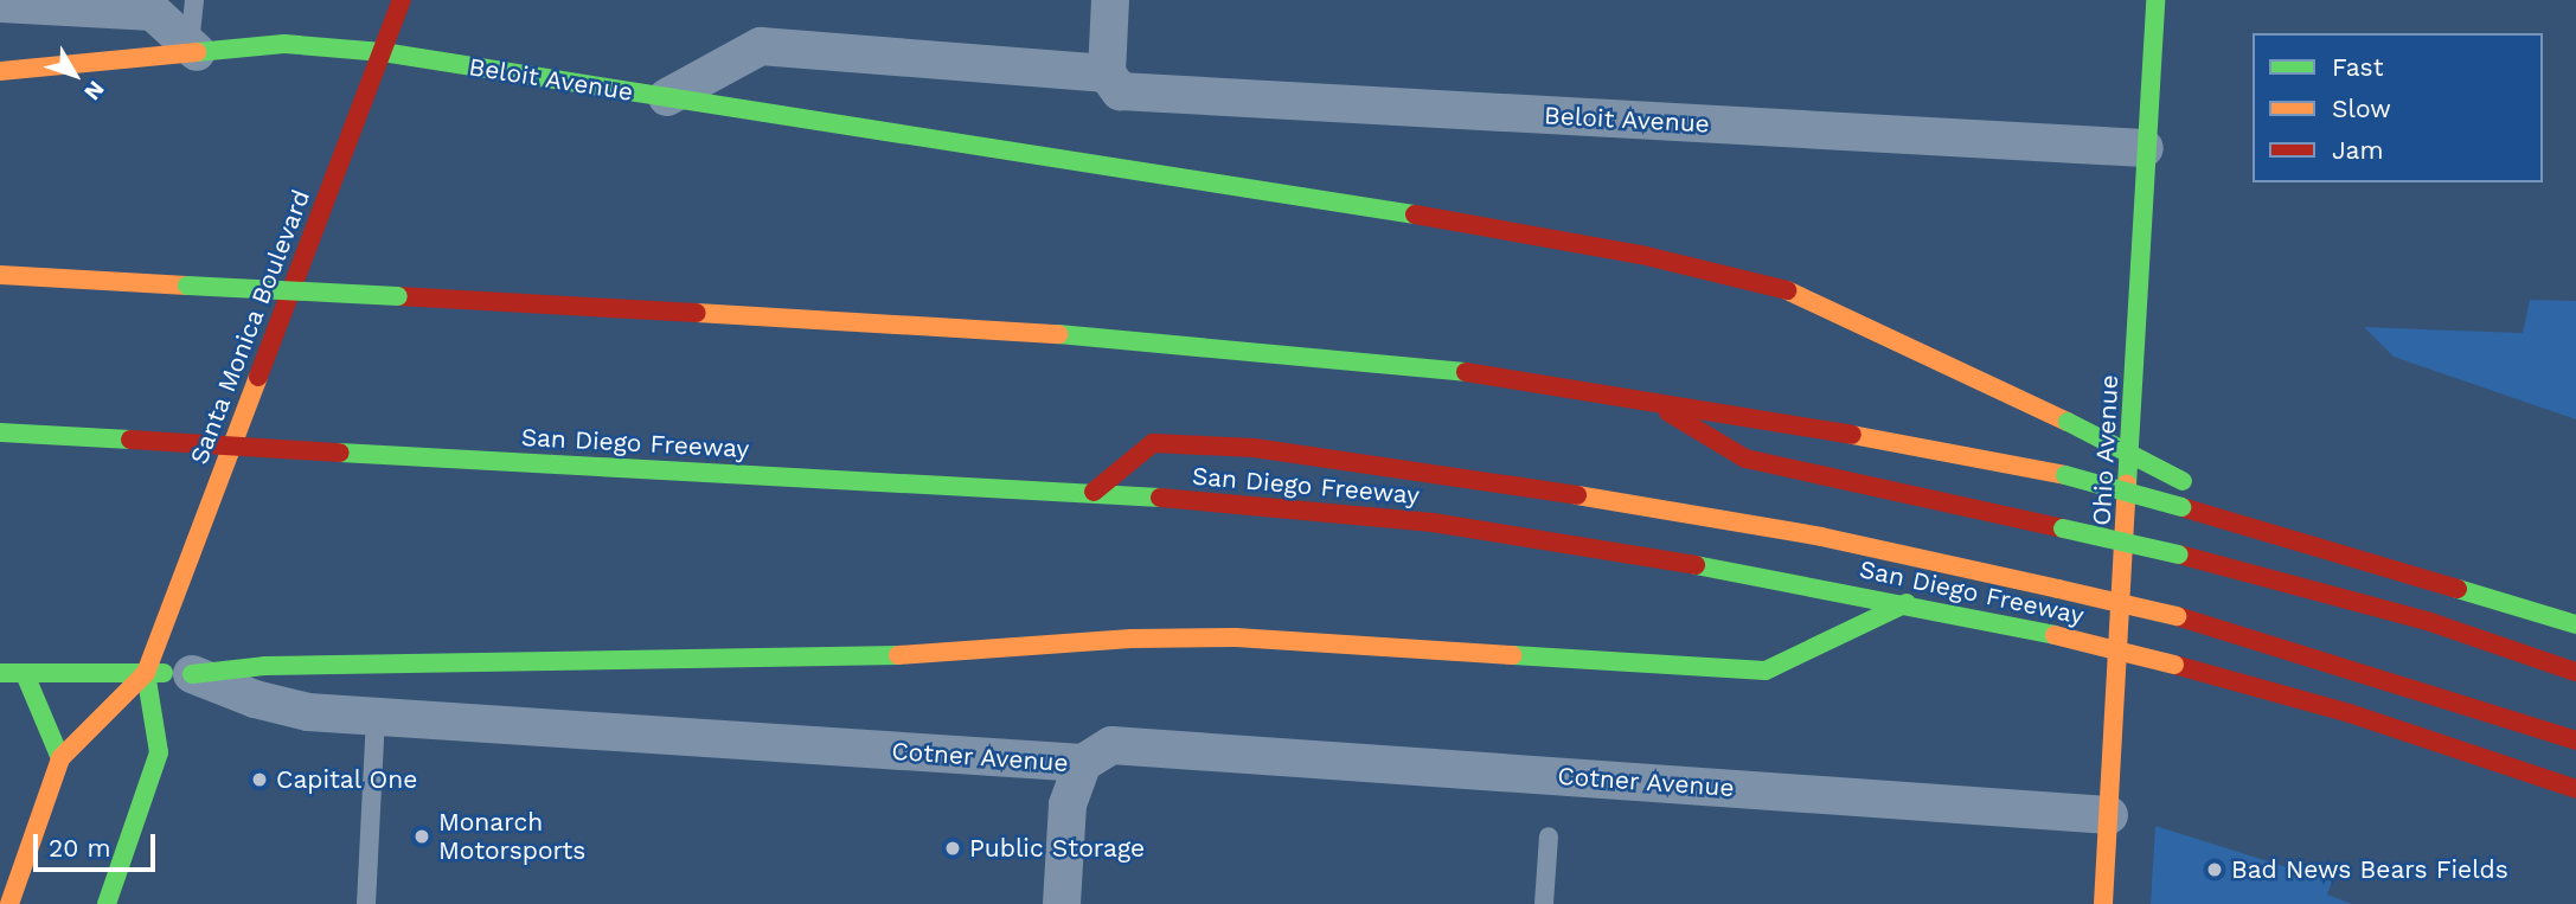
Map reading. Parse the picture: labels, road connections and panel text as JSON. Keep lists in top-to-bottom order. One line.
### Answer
{"streets":{"main road":["Beloit Avenue","Santa Monica Boulevard","San Diego Freeway","Ohio Avenue","Cotner Avenue"]},"crossings":[["Beloit Avenue","Santa Monica Boulevard"],["Beloit Avenue","Ohio Avenue"],["Santa Monica Boulevard","Cotner Avenue"],["Ohio Avenue","Cotner Avenue"]],"places":["Capital One","Monarch Motorsports","Public Storage","Bad News Bears Fields"],"legend":["Fast","Slow","Jam"],"scale_bar":"20 m","north":"bottom right"}
